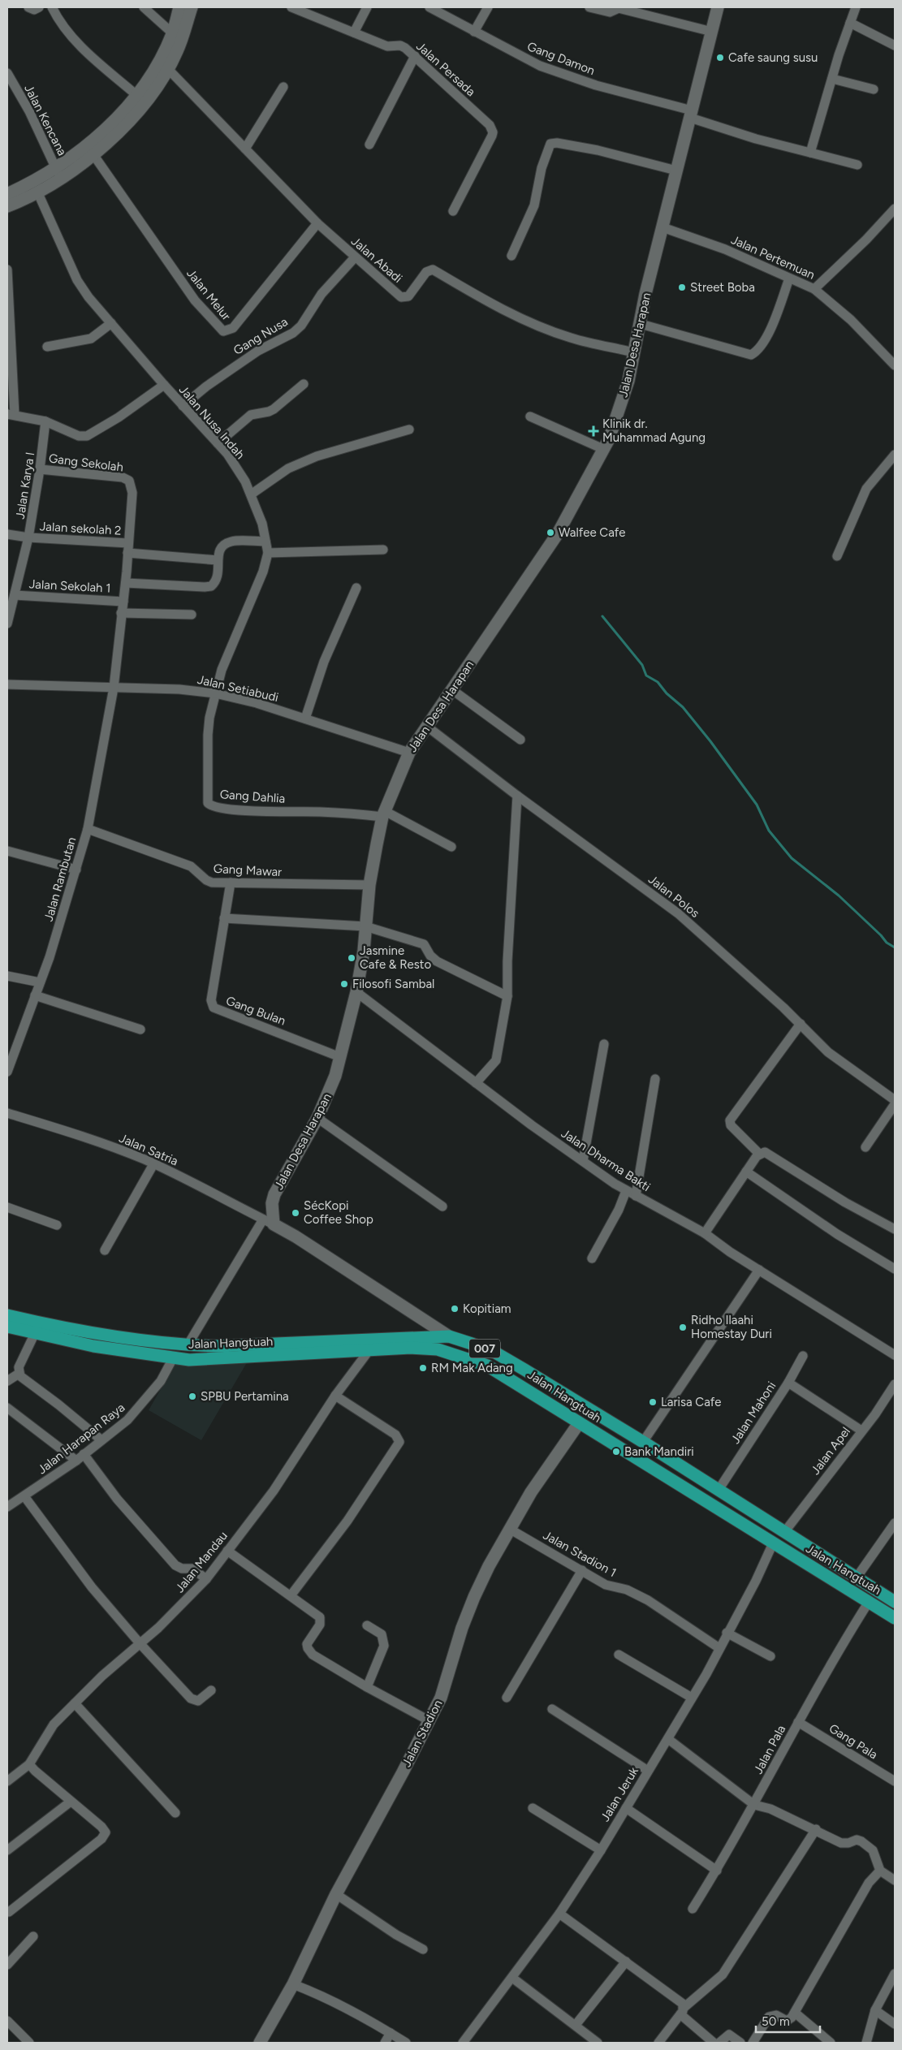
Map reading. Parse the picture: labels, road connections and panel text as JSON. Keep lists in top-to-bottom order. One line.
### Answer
{"streets":{"highway":["Jalan Hangtuah","007"],"street":["Gang Damon","Jalan Persada","Jalan Kencana","Jalan Pertemuan","Jalan Abadi","Jalan Melur","Gang Nusa","Jalan Desa Harapan","Jalan Nusa Indah","Gang Sekolah","Jalan Karya I","Jalan sekolah 2","Jalan Sekolah 1","Jalan Setiabudi","Gang Dahlia","Gang Mawar","Jalan Rambutan","Jalan Polos","Gang Bulan","Jalan Satria","Jalan Dharma Bakti","Jalan Mahoni","Jalan Harapan Raya","Jalan Apel","Jalan Stadion 1","Jalan Mandau","Jalan Stadion","Gang Pala","Jalan Pala","Jalan Jeruk"]},"crossings":[["Gang Damon","Jalan Desa Harapan"],["Jalan Pertemuan","Jalan Desa Harapan"],["Jalan Abadi","Jalan Melur"],["Jalan Abadi","Gang Nusa"],["Jalan Abadi","Jalan Desa Harapan"],["Gang Nusa","Jalan Nusa Indah"],["Jalan Desa Harapan","Jalan Setiabudi"],["Jalan Desa Harapan","Gang Dahlia"],["Jalan Desa Harapan","Gang Mawar"],["Jalan Desa Harapan","Jalan Polos"],["Jalan Desa Harapan","Gang Bulan"],["Jalan Desa Harapan","Jalan Satria"],["Jalan Desa Harapan","Jalan Dharma Bakti"],["Jalan Nusa Indah","Jalan Setiabudi"],["Jalan Nusa Indah","Gang Dahlia"],["Gang Sekolah","Jalan Karya I"],["Gang Sekolah","Jalan Rambutan"],["Jalan Karya I","Jalan sekolah 2"],["Jalan Karya I","Jalan Sekolah 1"],["Jalan sekolah 2","Jalan Rambutan"],["Jalan Sekolah 1","Jalan Rambutan"],["Jalan Setiabudi","Gang Dahlia"],["Jalan Setiabudi","Jalan Rambutan"],["Gang Mawar","Jalan Rambutan"],["Gang Mawar","Gang Bulan"],["Jalan Hangtuah","Jalan Mahoni"],["Jalan Hangtuah","Jalan Harapan Raya"],["Jalan Hangtuah","Jalan Apel"],["Jalan Hangtuah","Jalan Mandau"],["Jalan Hangtuah","Jalan Stadion"],["Jalan Hangtuah","Jalan Pala"],["Jalan Hangtuah","Jalan Jeruk"],["Jalan Mahoni","Jalan Apel"],["Jalan Stadion 1","Jalan Stadion"],["Jalan Stadion 1","Jalan Jeruk"],["Gang Pala","Jalan Pala"]],"places":{"other":["Cafe saung susu","Street Boba","Walfee Cafe","Jasmine Cafe & Resto","Filosofi Sambal","SécKopi Coffee Shop","Kopitiam","Ridho Ilaahi Homestay Duri","RM Mak Adang","SPBU Pertamina","Larisa Cafe","Bank Mandiri"],"health":["Klinik dr. Muhammad Agung"]},"scale_bar":"50 m"}
